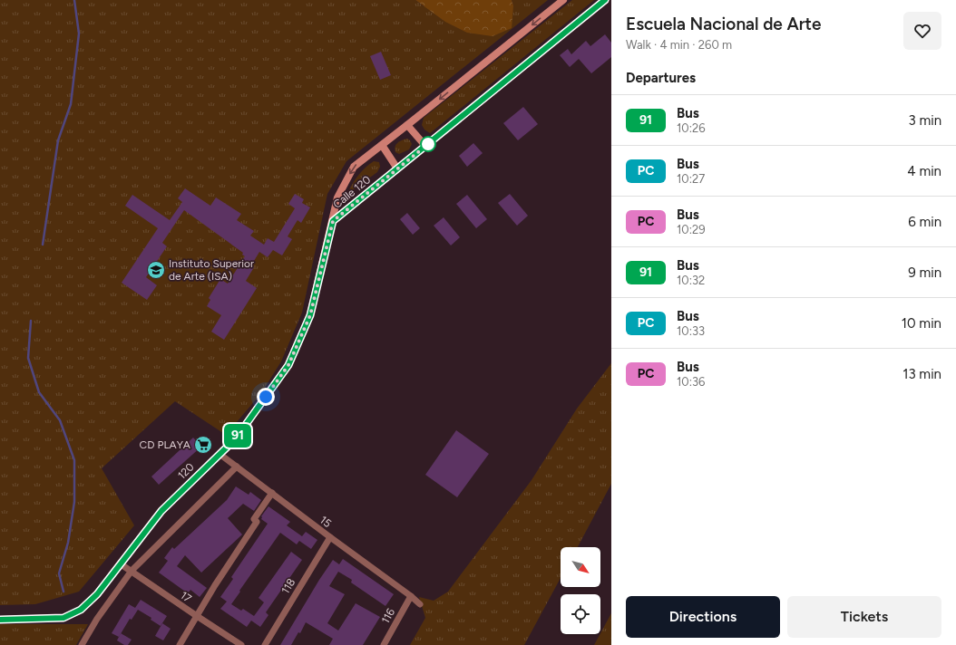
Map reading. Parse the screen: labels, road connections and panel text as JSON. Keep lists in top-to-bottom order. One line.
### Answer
{"streets":{"main road":["Calle 120","120"],"street":["15","118","17","116"]},"crossings":[["Calle 120","120"],["120","15"],["120","17"],["15","118"],["15","116"]],"places":{"school or university":["Instituto Superior de Arte (ISA)"],"supermarket":["CD PLAYA"]},"lines":["bus line 91"],"north":"bottom right","page":{"on_map":"91","heading":[["Escuela Nacional de Arte","Walk · 4 min · 260 m"],"Departures"],"list":[{"mark":"91","name":"Bus","note":"10:26","value":"3 min"},{"mark":"PC","name":"Bus","note":"10:27","value":"4 min"},{"mark":"PC","name":"Bus","note":"10:29","value":"6 min"},{"mark":"91","name":"Bus","note":"10:32","value":"9 min"},{"mark":"PC","name":"Bus","note":"10:33","value":"10 min"},{"mark":"PC","name":"Bus","note":"10:36","value":"13 min"}],"buttons":["Directions","Tickets"]}}
